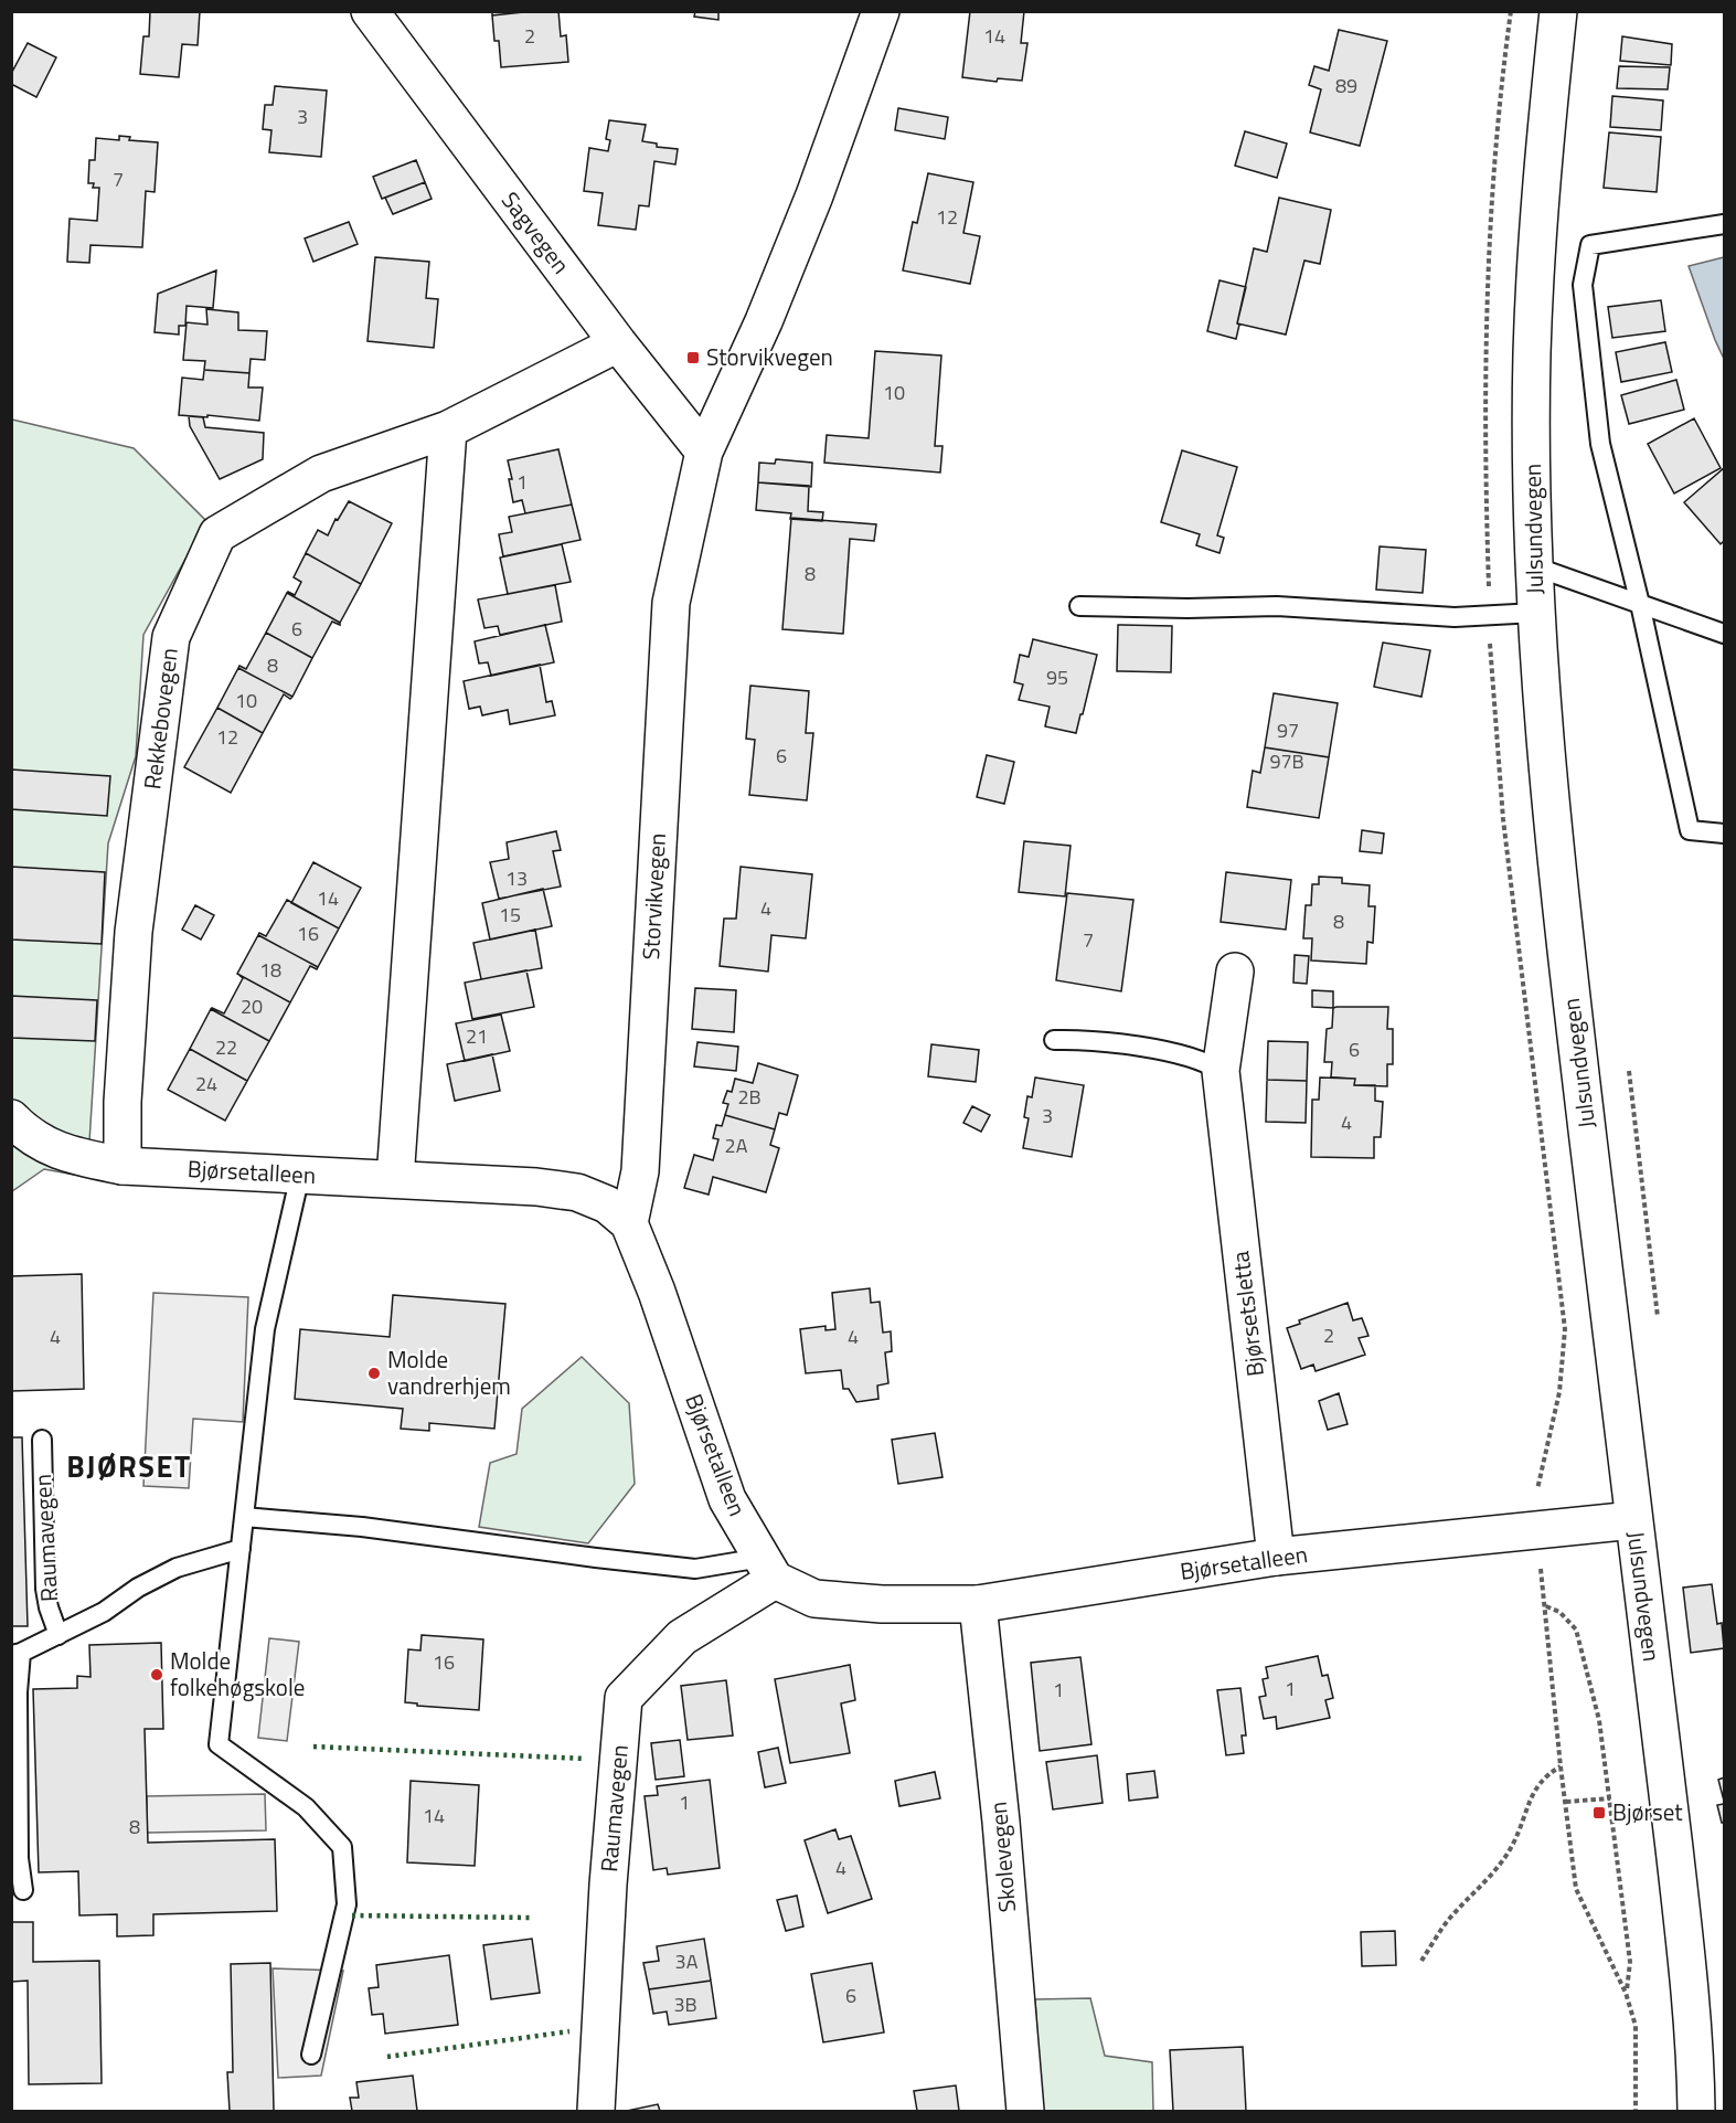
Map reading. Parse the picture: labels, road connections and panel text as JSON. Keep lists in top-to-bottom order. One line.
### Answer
{"streets":{"street":["Sagvegen","Julsundvegen","Rekkebovegen","Storvikvegen","Bjørsetalleen","Bjørsetsletta","Raumavegen","Skolevegen"]},"crossings":[["Sagvegen","Rekkebovegen"],["Sagvegen","Storvikvegen"],["Julsundvegen","Bjørsetalleen"],["Rekkebovegen","Bjørsetalleen"],["Storvikvegen","Bjørsetalleen"],["Bjørsetalleen","Bjørsetsletta"],["Bjørsetalleen","Raumavegen"],["Bjørsetalleen","Skolevegen"]],"districts":["BJØRSET"],"places":{"transit":["Storvikvegen","Bjørset"],"other":["Molde vandrerhjem","Molde folkehøgskole"]},"house_numbers":["2","14","89","3","7","12","10","1","8","6","8","95","10","97","12","6","97B","13","14","4","15","8","16","7","18","20","21","22","6","24","2B","3","4","2A","2","4","4","16","1","1","1","14","8","4","3A","6","3B"]}
